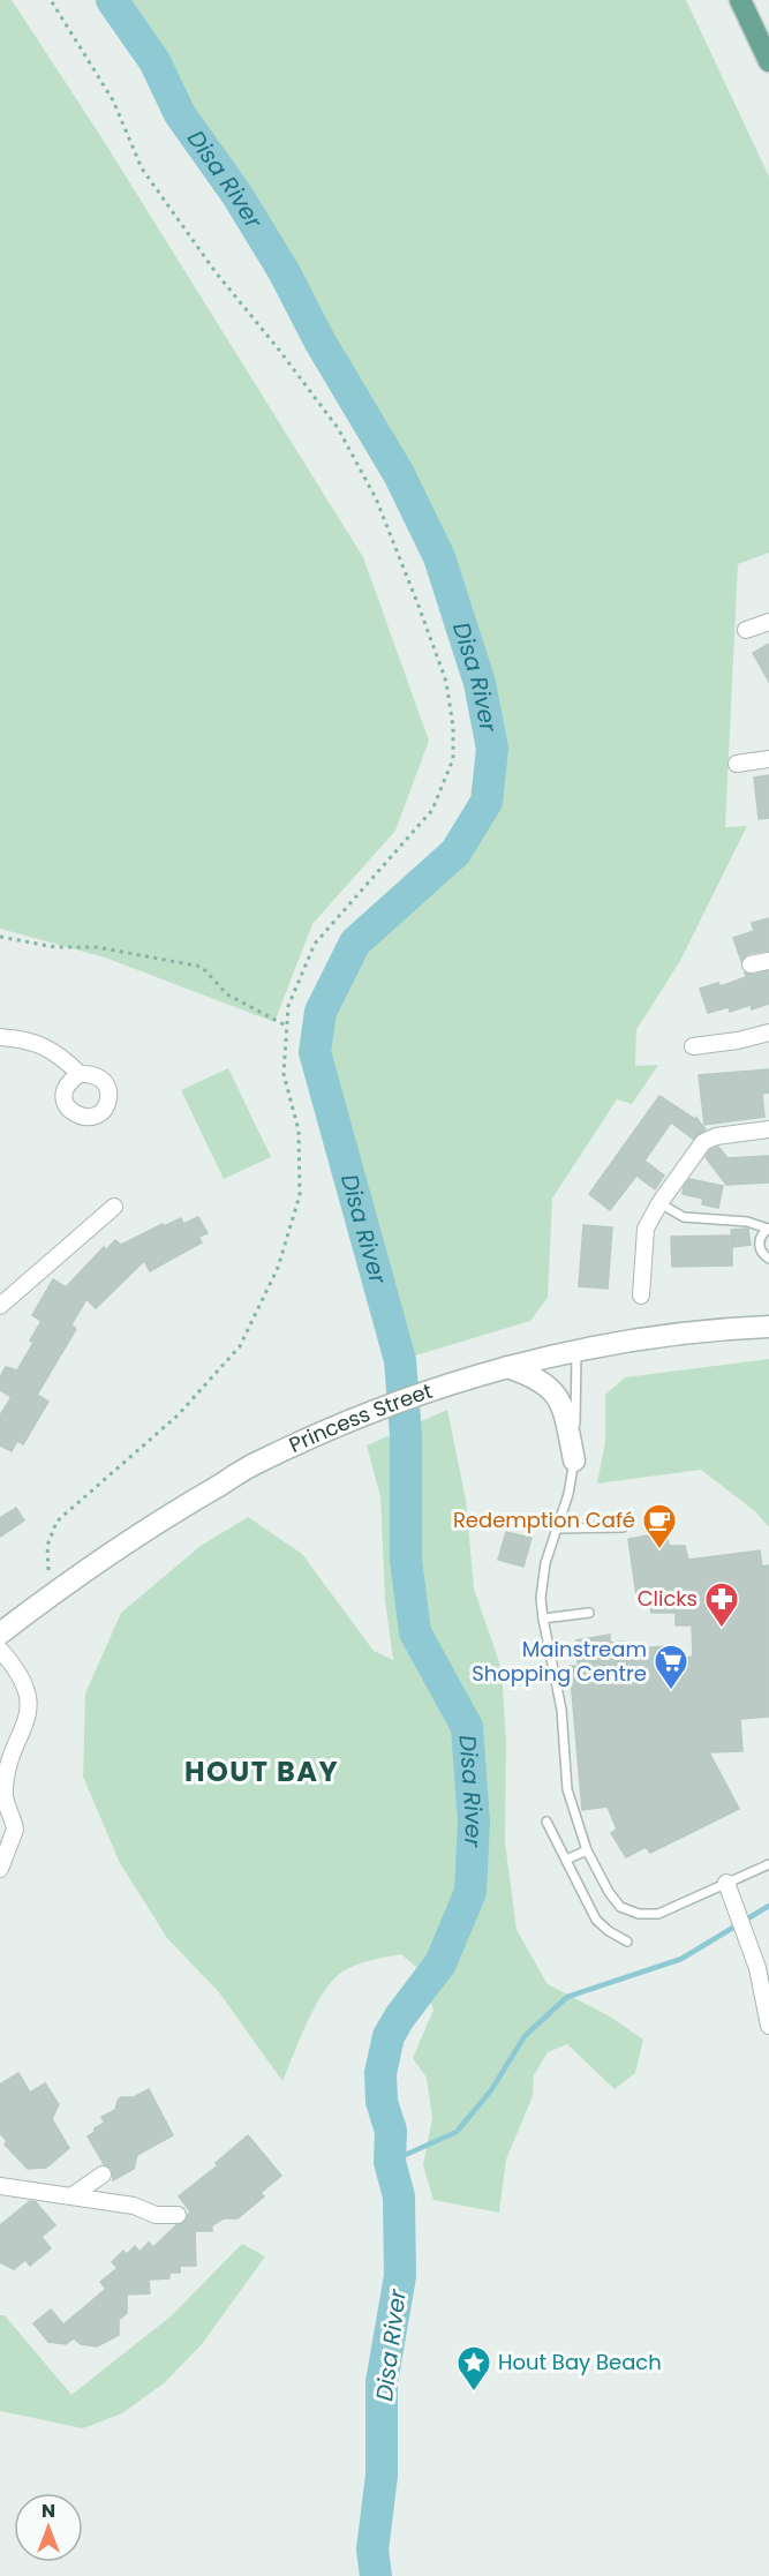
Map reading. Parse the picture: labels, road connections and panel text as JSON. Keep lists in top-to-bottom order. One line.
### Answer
{"streets":{"street":["Princess Street"]},"districts":["HOUT BAY"],"water":["Disa River"],"places":{"cafe":["Redemption Café"],"pharmacy":["Clicks"],"supermarket":["Mainstream Shopping Centre"],"place":["Hout Bay Beach"]},"north":"top"}
